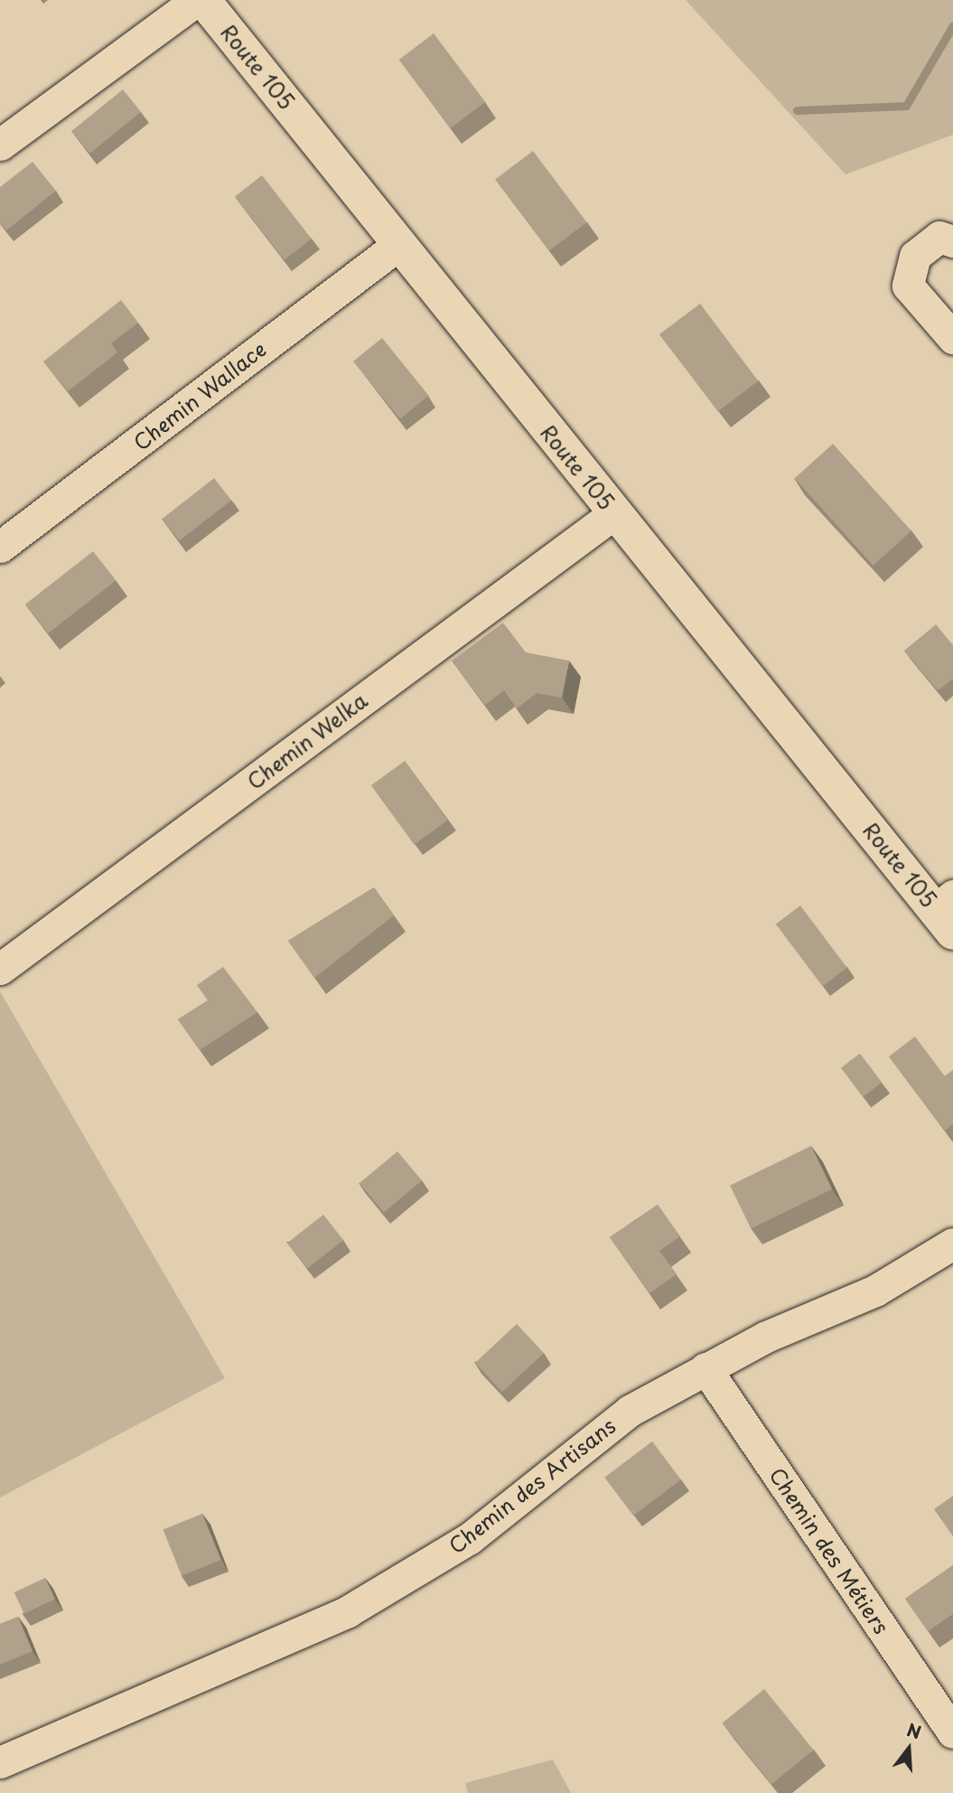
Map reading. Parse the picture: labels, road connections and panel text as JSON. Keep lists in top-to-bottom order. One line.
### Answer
{"streets":{"main road":["Route 105"],"street":["Chemin Wallace","Chemin Welka","Chemin des Artisans","Chemin des Métiers"]},"crossings":[["Route 105","Chemin Wallace"],["Route 105","Chemin Welka"],["Chemin des Artisans","Chemin des Métiers"]],"north":"top"}
